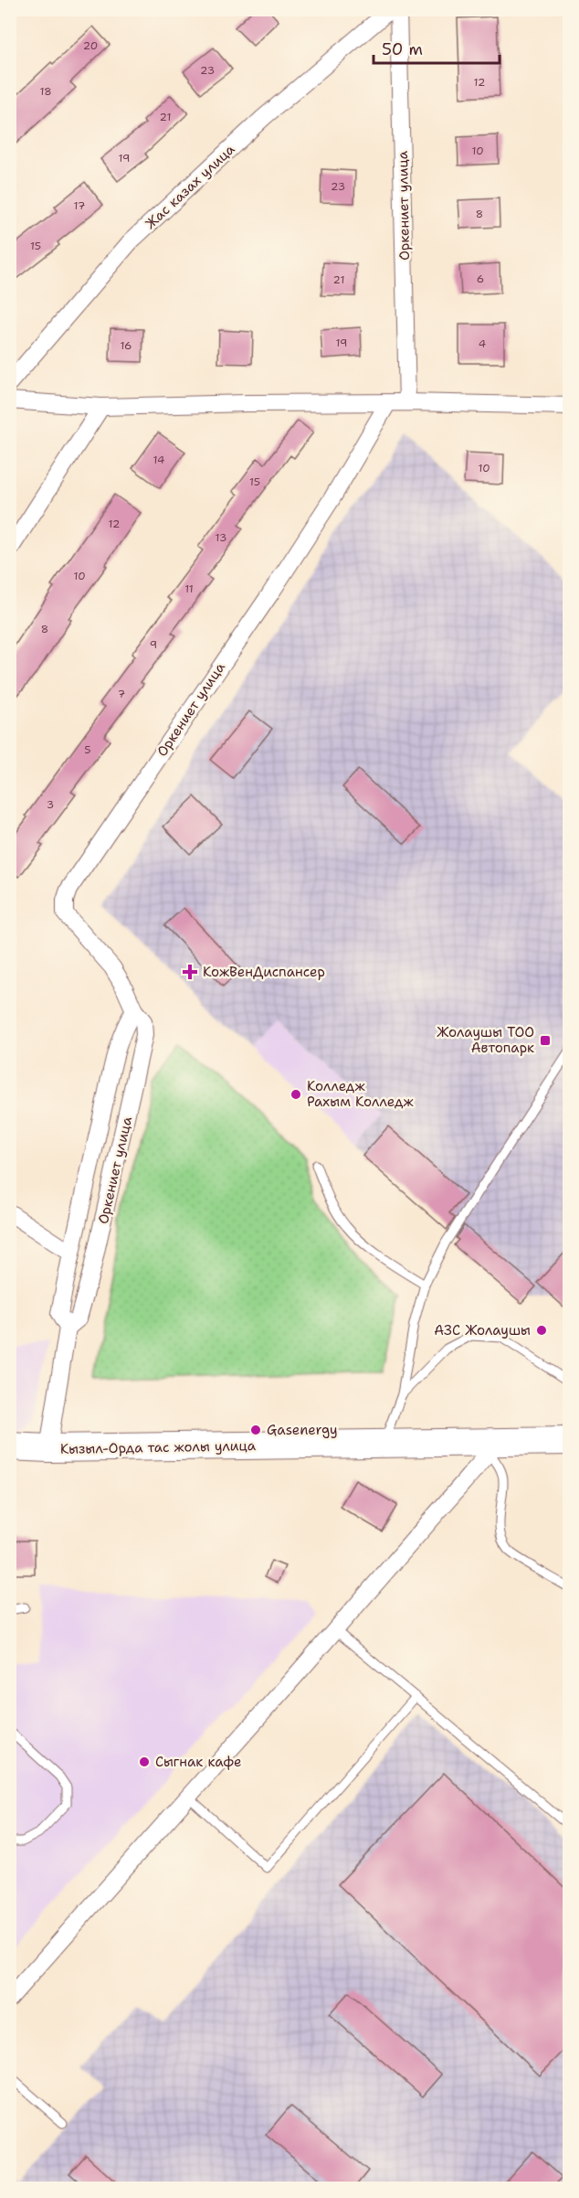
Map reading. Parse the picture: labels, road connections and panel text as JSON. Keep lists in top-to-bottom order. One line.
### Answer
{"streets":{"main road":["Кызыл-Орда тас жолы улица"],"street":["Жас казах улица","Оркениет улица"]},"crossings":[["Оркениет улица","Кызыл-Орда тас жолы улица"]],"places":{"health":["КожВенДиспансер"],"transit":["Жолаушы ТОО Автопарк"],"other":["Колледж Рахым Колледж","АЗС Жолаушы","Gasenergy","Сыгнак кафе"]},"house_numbers":["20","23","12","18","21","10","19","23","17","8","15","6","21","19","4","16","14","10","15","12","13","10","11","8","9","7","5","3"],"scale_bar":"50 m"}
